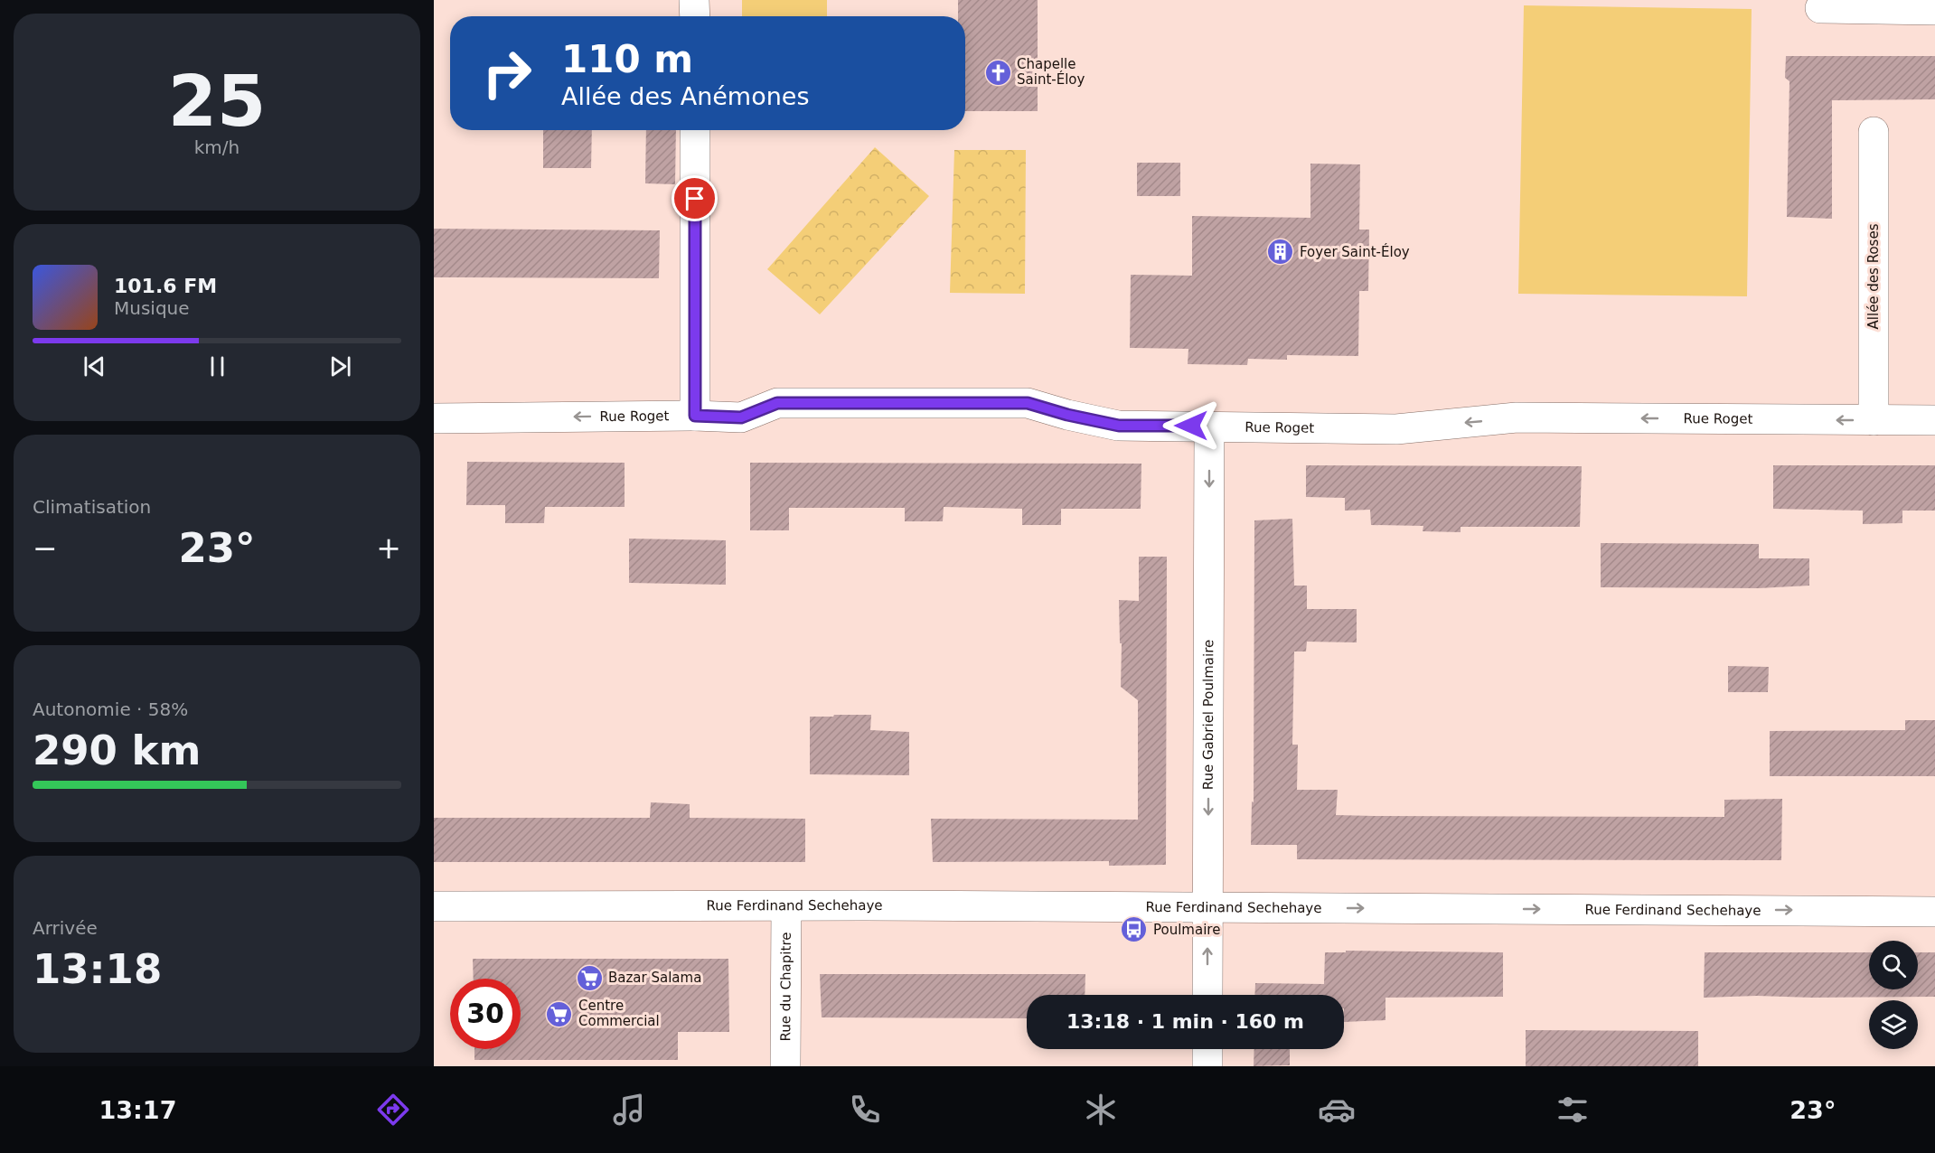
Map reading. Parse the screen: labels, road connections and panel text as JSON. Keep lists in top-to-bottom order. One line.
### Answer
{"streets":{"street":["Allée des Roses","Rue Roget","Rue Gabriel Poulmaire","Rue Ferdinand Sechehaye","Rue du Chapitre"]},"crossings":[["Allée des Roses","Rue Roget"],["Rue Roget","Rue Gabriel Poulmaire"],["Rue Gabriel Poulmaire","Rue Ferdinand Sechehaye"],["Rue Ferdinand Sechehaye","Rue du Chapitre"]],"one_way":["Rue Roget","Rue Ferdinand Sechehaye"],"places":{"church":["Chapelle Saint-Éloy"],"building":["Foyer Saint-Éloy"],"bus stop":["Poulmaire"],"supermarket":["Bazar Salama","Centre Commercial"]},"page":{"tile":[["25","km/h"],"Climatisation",["Autonomie · 58%","290 km"],["Arrivée","13:18"]],"turn":["110 m","Allée des Anémones"],"song":["101.6 FM","Musique"],"heat":["−","23°","+"],"limit":"30","trip":"13:18 · 1 min · 160 m","tabs":["13:17","23°"]}}
